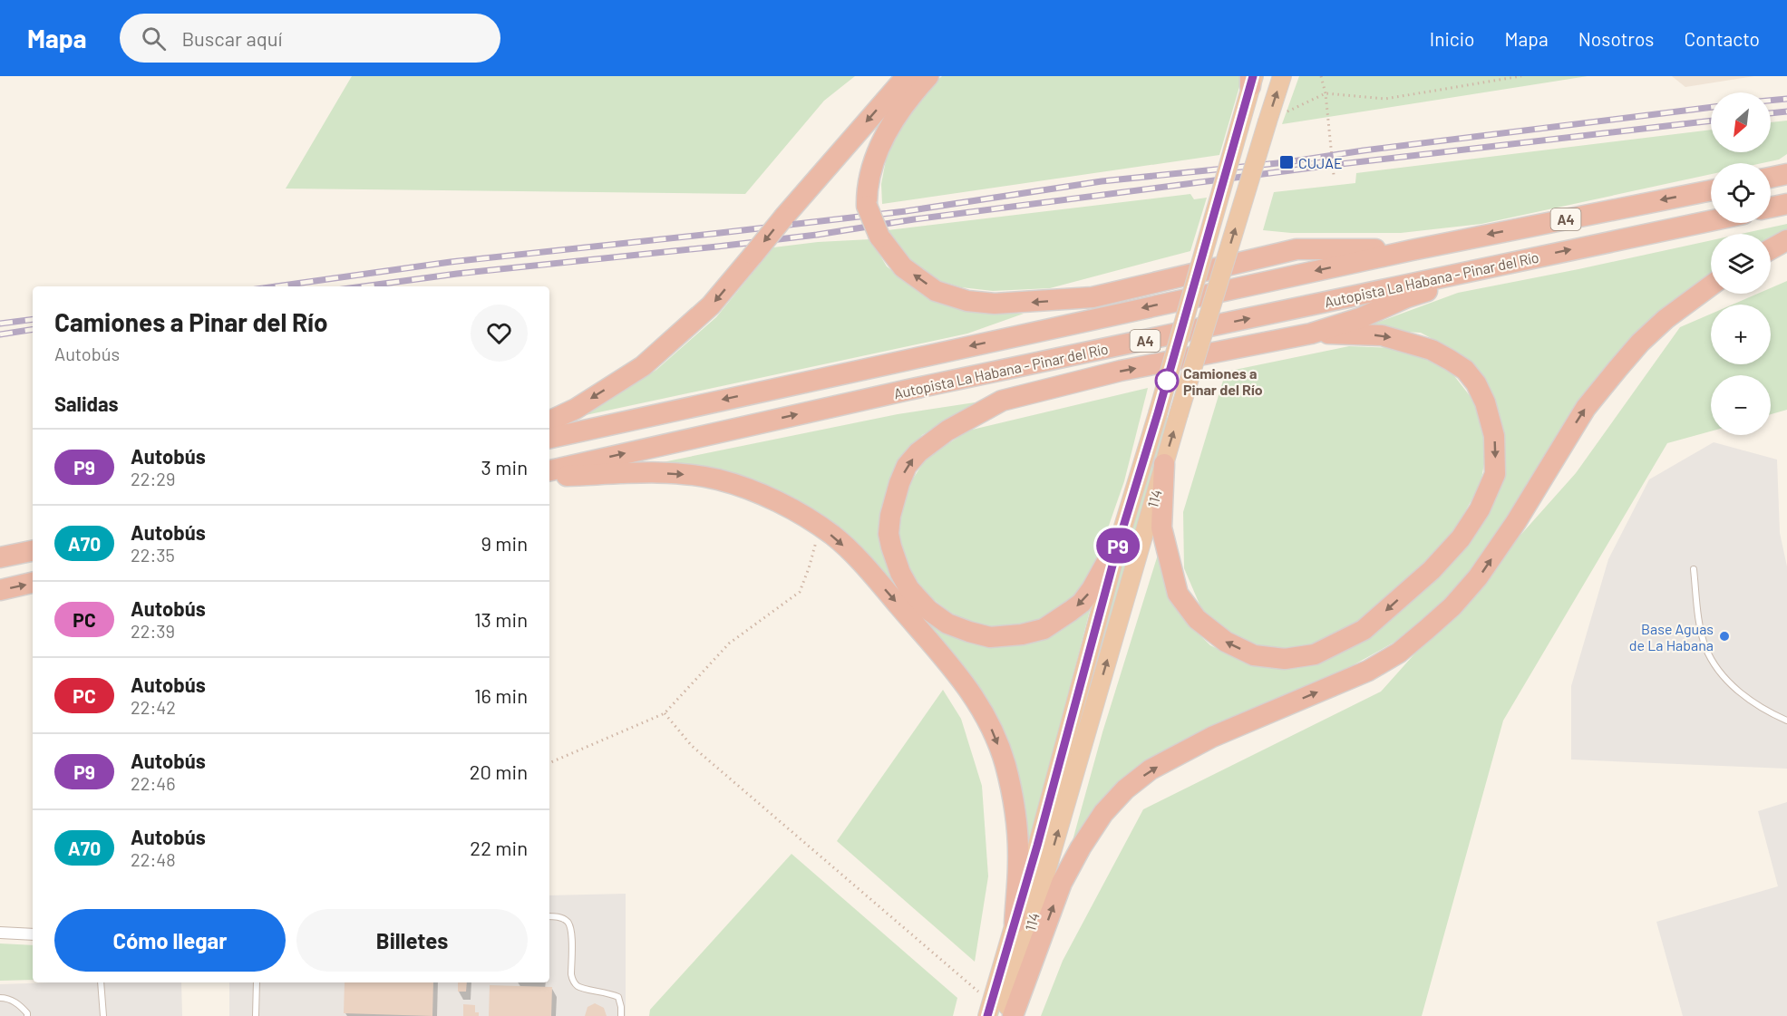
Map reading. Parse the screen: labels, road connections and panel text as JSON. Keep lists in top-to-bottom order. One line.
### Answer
{"streets":{"highway":["A4","Autopista La Habana - Pinar del Río","114"]},"places":{"transit":["CUJAE"],"other":["Camiones a Pinar del Río","Base Aguas de La Habana"]},"lines":["bus line P9"],"north":"bottom left","page":{"header":"Mapa","search":"Buscar aquí","nav":["Inicio","Mapa","Nosotros","Contacto"],"on_map":"P9","map_buttons":["+","−"],"heading":[["Camiones a Pinar del Río","Autobús"],"Salidas"],"list":[{"mark":"P9","name":"Autobús","note":"22:29","value":"3 min"},{"mark":"A70","name":"Autobús","note":"22:35","value":"9 min"},{"mark":"PC","name":"Autobús","note":"22:39","value":"13 min"},{"mark":"PC","name":"Autobús","note":"22:42","value":"16 min"},{"mark":"P9","name":"Autobús","note":"22:46","value":"20 min"},{"mark":"A70","name":"Autobús","note":"22:48","value":"22 min"}],"buttons":["Cómo llegar","Billetes"]}}
